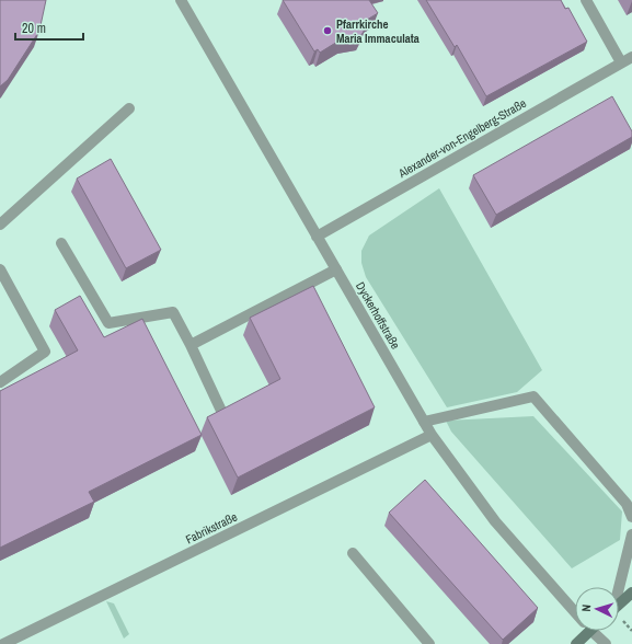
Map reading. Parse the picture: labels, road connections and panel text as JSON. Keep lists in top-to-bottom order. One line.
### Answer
{"streets":{"street":["Alexander-von-Engelberg-Straße","Dyckerhoffstraße","Fabrikstraße"]},"crossings":[["Alexander-von-Engelberg-Straße","Dyckerhoffstraße"],["Dyckerhoffstraße","Fabrikstraße"]],"places":["Pfarrkirche Maria Immaculata"],"scale_bar":"20 m","north":"left"}
